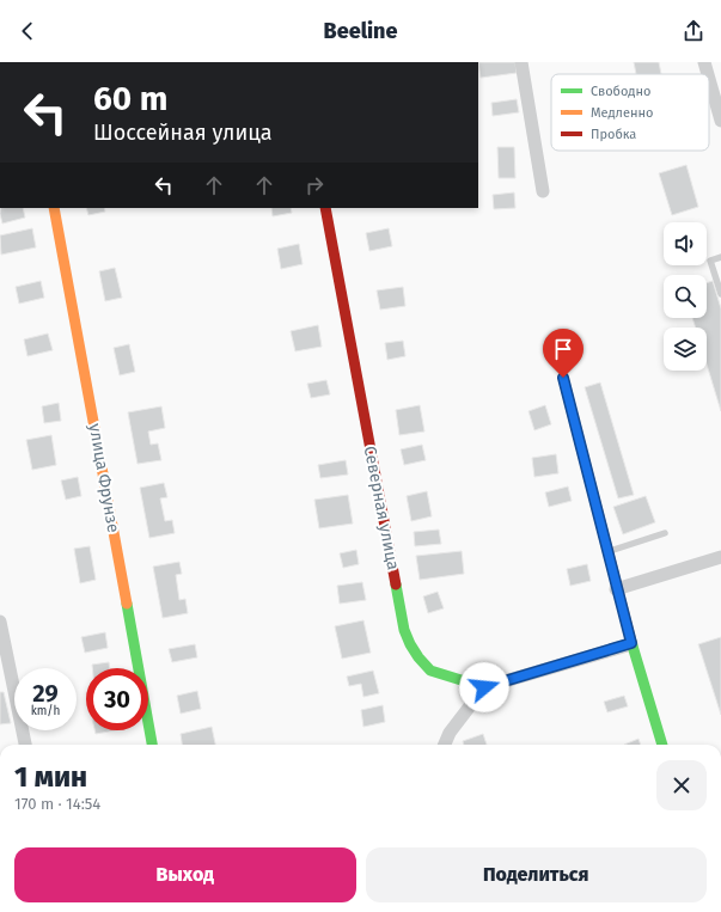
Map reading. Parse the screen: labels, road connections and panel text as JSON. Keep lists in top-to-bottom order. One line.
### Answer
{"streets":{"street":["улица Фрунзе","Северная улица"]},"legend":["Свободно","Медленно","Пробка"],"page":{"header":"Beeline","turn":["60 m","Шоссейная улица"],"speed":"29 km/h","limit":"30","heading":["1 мин","170 m · 14:54"],"buttons":["Выход","Поделиться"]}}
